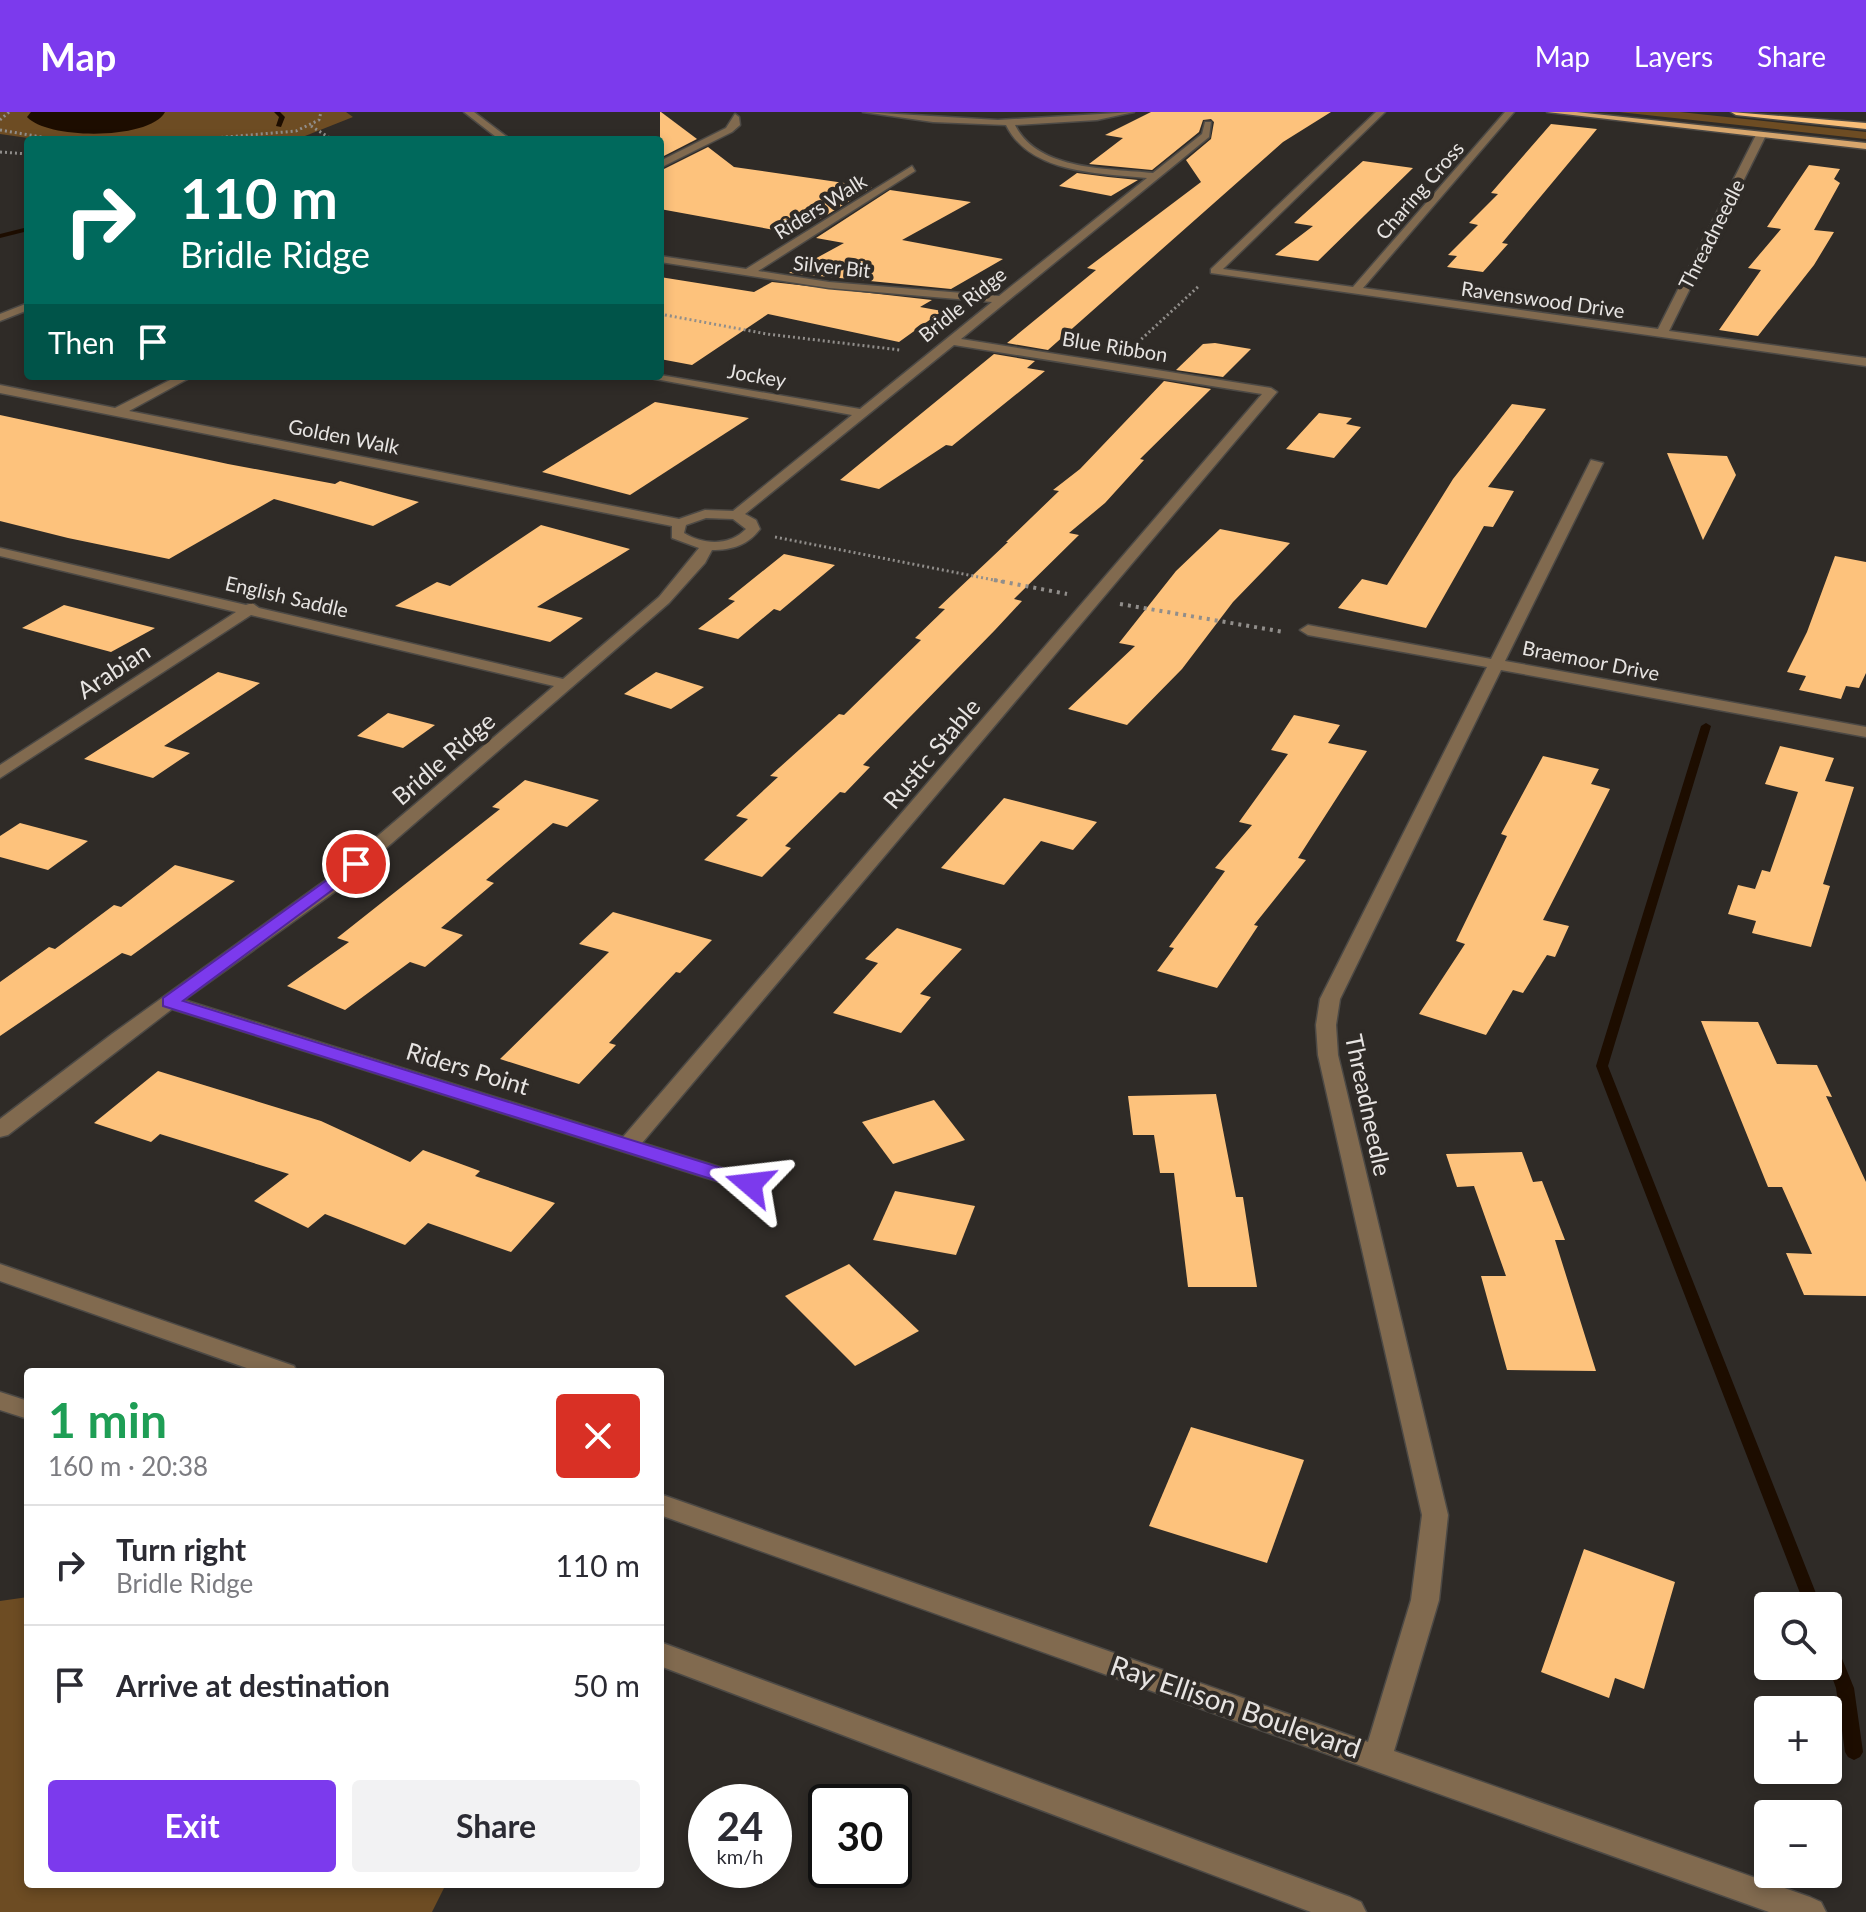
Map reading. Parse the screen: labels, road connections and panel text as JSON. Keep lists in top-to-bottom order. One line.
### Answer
{"streets":{"street":["Charing Cross","Riders Walk","Threadneedle","Silver Bit","Ravenswood Drive","Bridle Ridge","Blue Ribbon","Jockey","Golden Walk","English Saddle","Braemoor Drive","Arabian","Rustic Stable","Riders Point","Ray Ellison Boulevard"]},"crossings":[["Charing Cross","Ravenswood Drive"],["Riders Walk","Silver Bit"],["Threadneedle","Ravenswood Drive"],["Threadneedle","Braemoor Drive"],["Threadneedle","Ray Ellison Boulevard"],["Silver Bit","Bridle Ridge"],["Bridle Ridge","Blue Ribbon"],["Bridle Ridge","Jockey"],["Bridle Ridge","English Saddle"],["Bridle Ridge","Riders Point"],["Blue Ribbon","Rustic Stable"],["English Saddle","Arabian"],["Rustic Stable","Riders Point"]],"page":{"header":"Map","nav":["Map","Layers","Share"],"turn":["110 m","Bridle Ridge"],"then":"Then","heading":["1 min","160 m · 20:38"],"list":[{"name":"Turn right","note":"Bridle Ridge","value":"110 m"},{"name":"Arrive at destination","value":"50 m"}],"map_buttons":["+","−"],"buttons":["Exit","Share"],"speed":"24 km/h","limit":"30"}}
